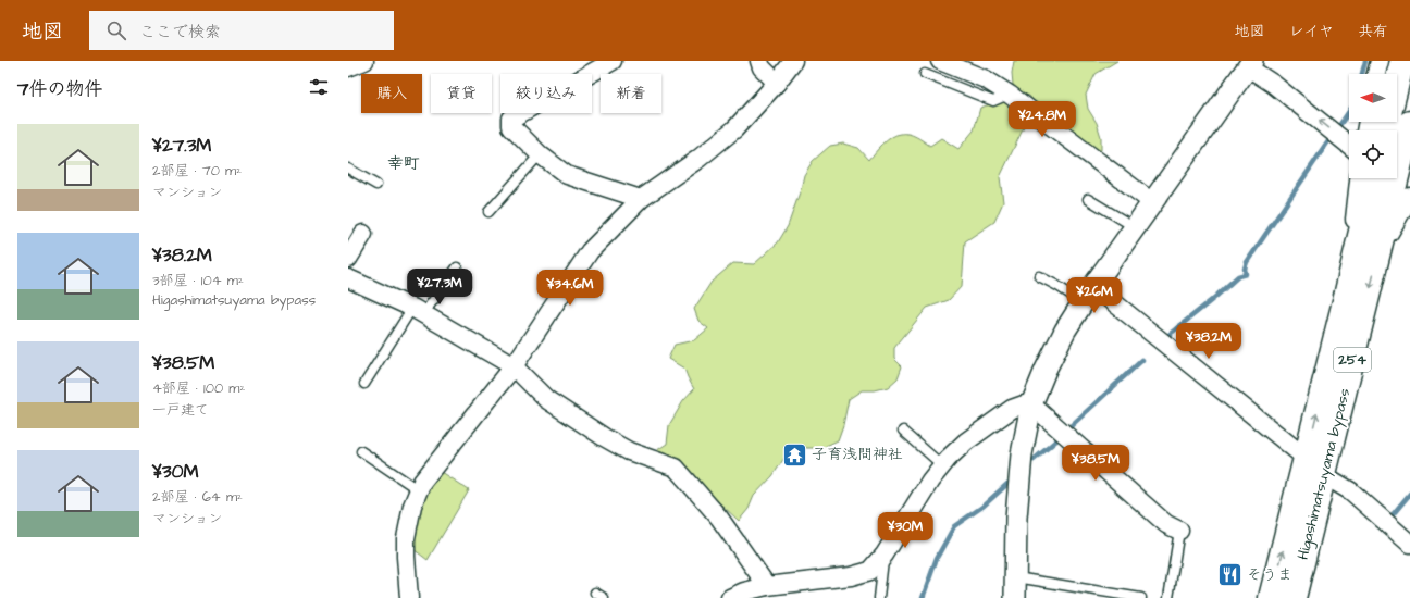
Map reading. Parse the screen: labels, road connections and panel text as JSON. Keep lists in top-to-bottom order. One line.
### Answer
{"streets":{"highway":["254","Higashimatsuyama bypass"]},"districts":["幸町"],"places":{"temple":["子育浅間神社"],"restaurant":["そうま"]},"north":"left","page":{"header":"地図","search":"ここで検索","nav":["地図","レイヤ","共有"],"heading":"7件の物件","chip":["購入","賃貸","絞り込み","新着"],"price":["¥24.8M","¥27.3M","¥34.6M","¥26M","¥38.2M","¥38.5M","¥30M"],"list":[{"name":"¥27.3M","note":"2部屋 · 70 m² · マンション"},{"name":"¥38.2M","note":"3部屋 · 104 m² · Higashimatsuyama bypass"},{"name":"¥38.5M","note":"4部屋 · 100 m² · 一戸建て"},{"name":"¥30M","note":"2部屋 · 64 m² · マンション"}]}}
